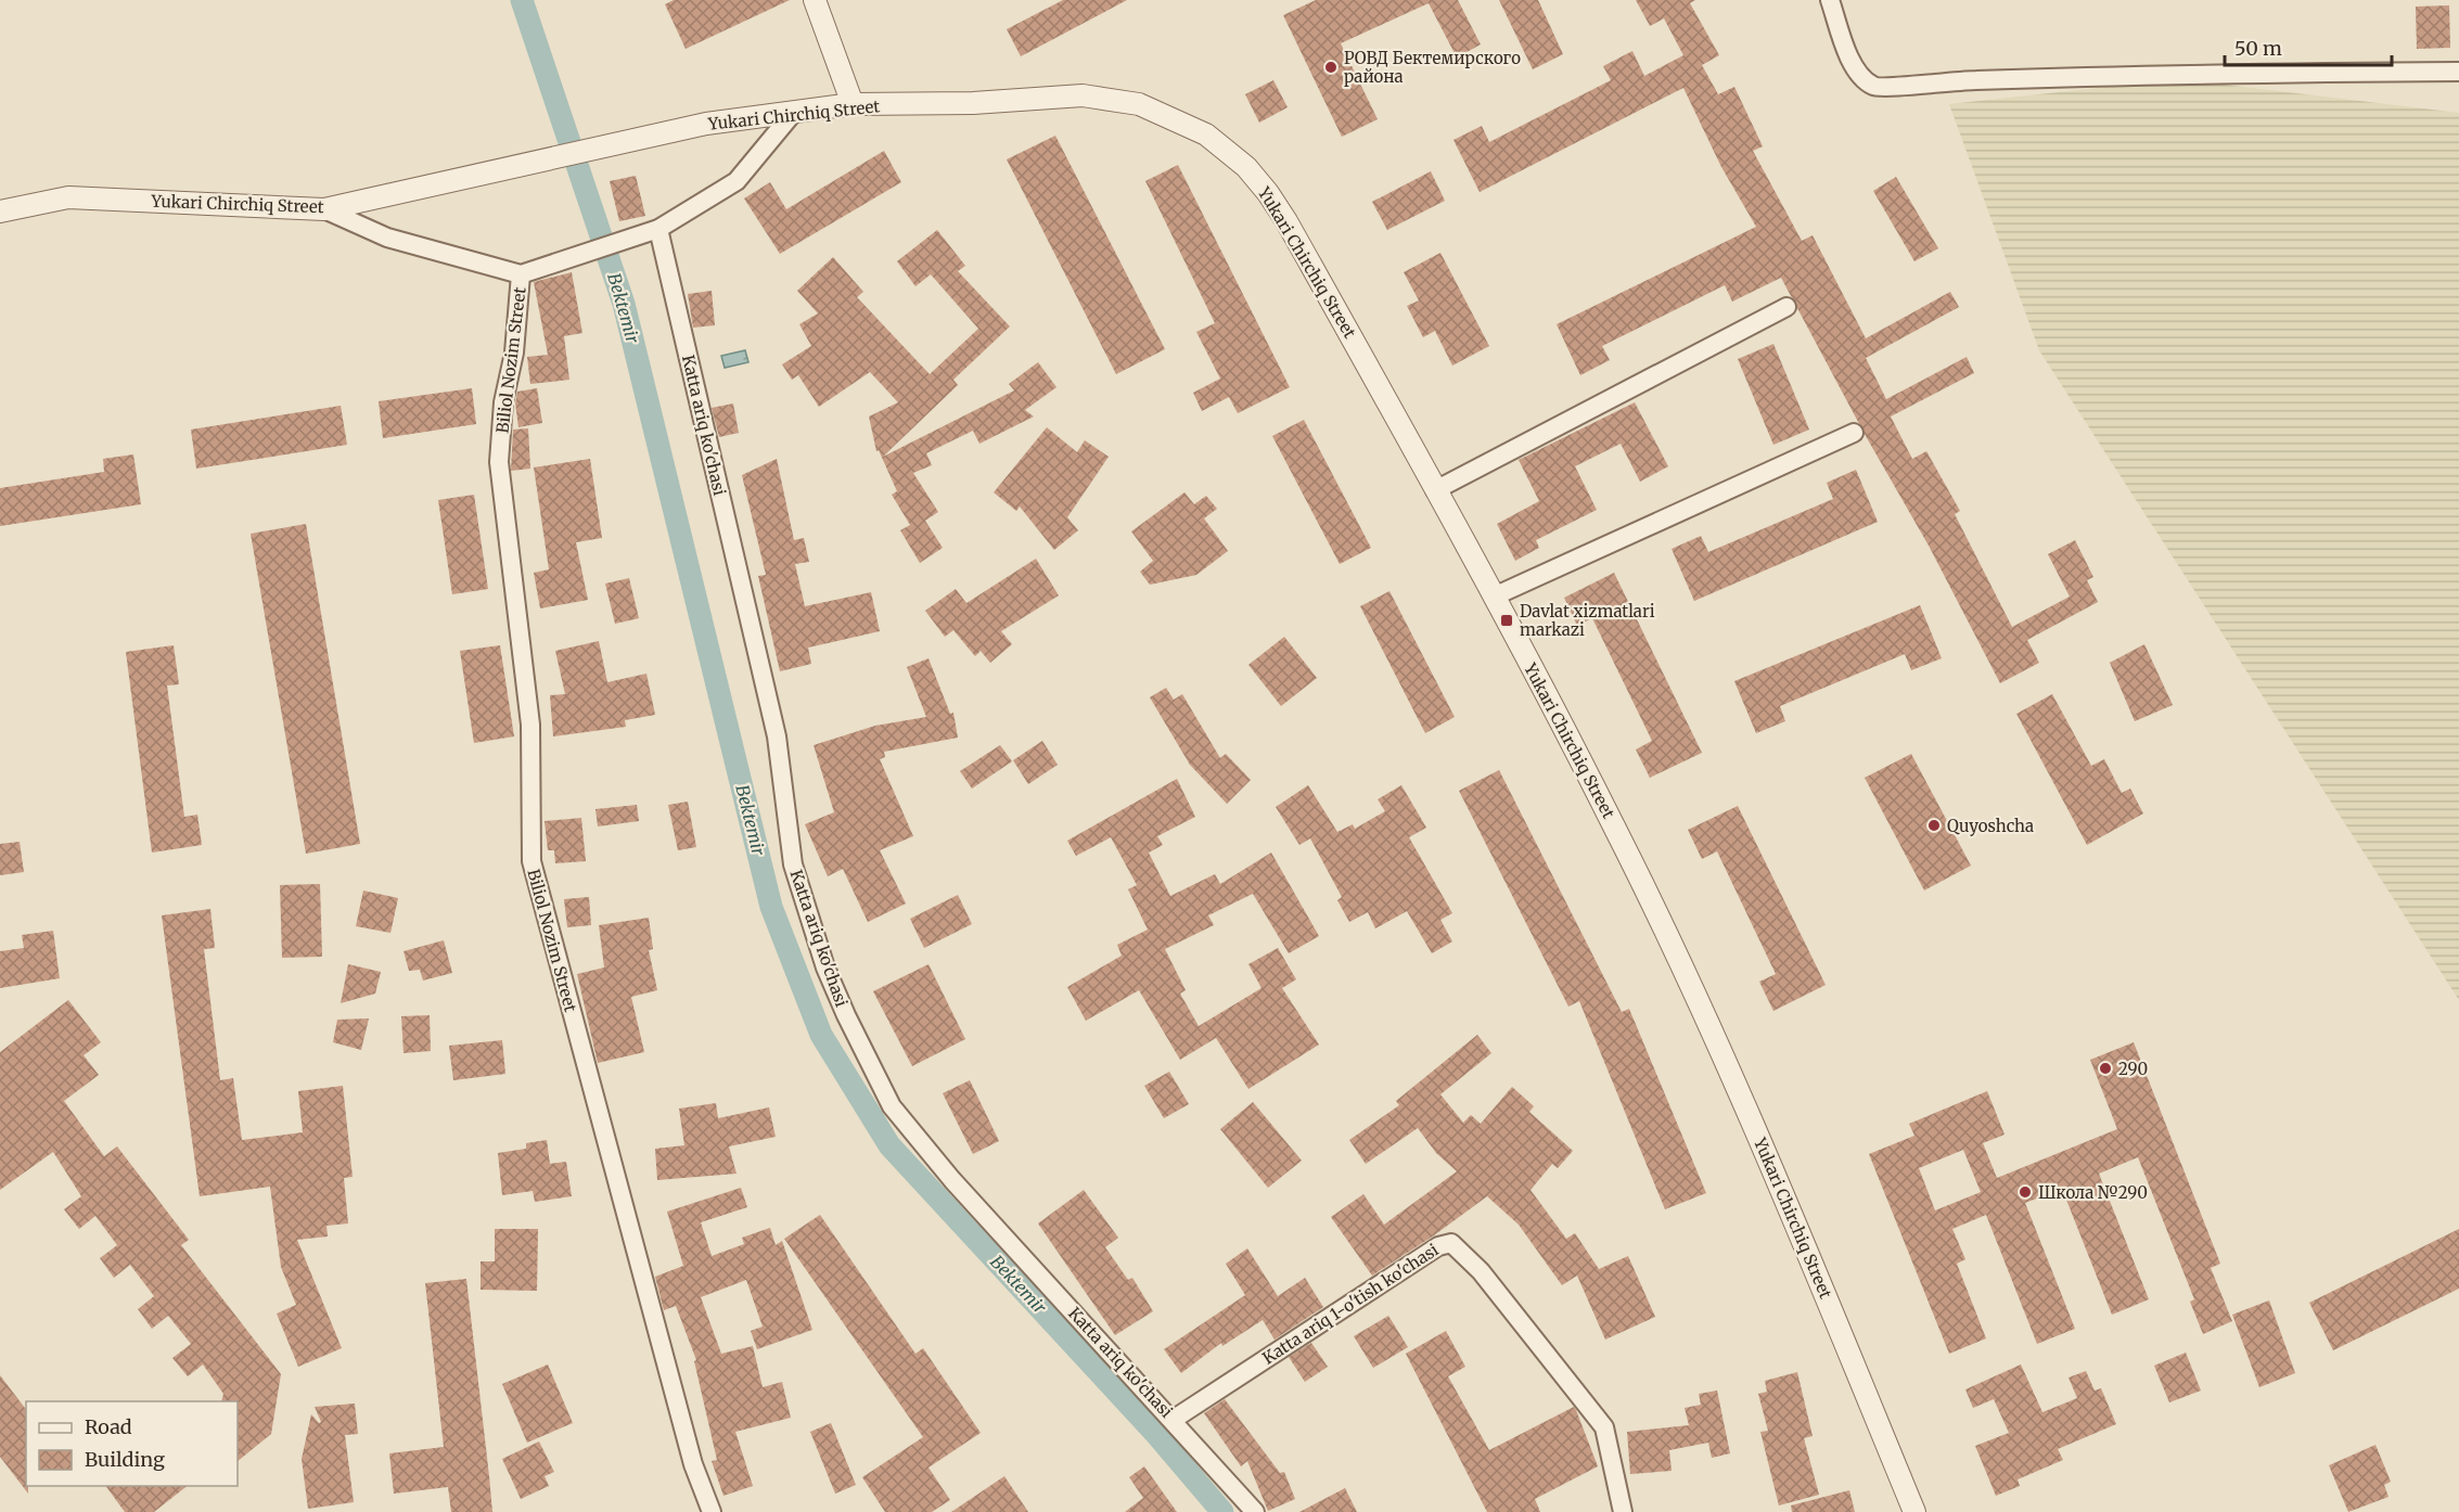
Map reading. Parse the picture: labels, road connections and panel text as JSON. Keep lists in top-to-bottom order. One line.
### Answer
{"streets":{"street":["Yukari Chirchiq Street","Biliol Nozim Street","Katta ariq ko'chasi","Katta ariq 1-o'tish ko'chasi"]},"crossings":[["Katta ariq ko'chasi","Katta ariq 1-o'tish ko'chasi"]],"water":["Bektemir"],"places":{"other":["РОВД Бектемирского района","Quyoshcha","290","Школа №290"],"transit":["Davlat xizmatlari markazi"]},"legend":["Road","Building"],"scale_bar":"50 m"}
